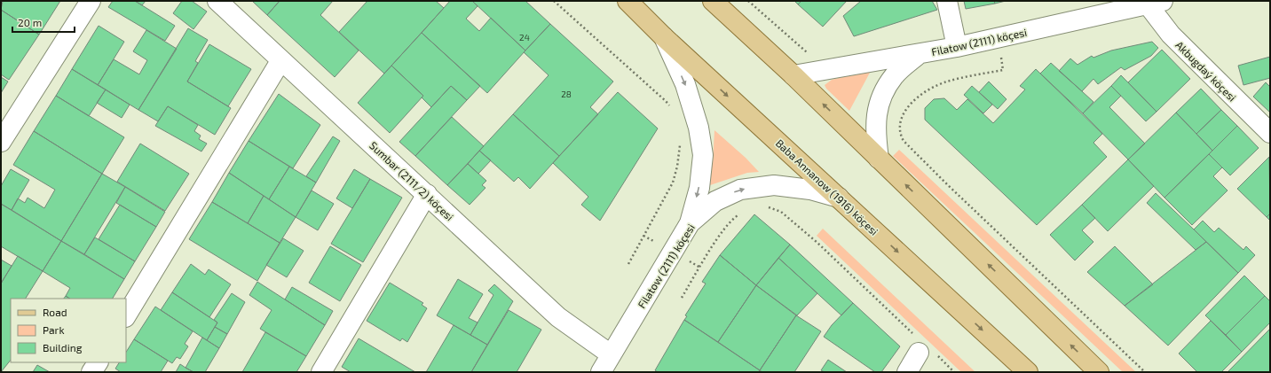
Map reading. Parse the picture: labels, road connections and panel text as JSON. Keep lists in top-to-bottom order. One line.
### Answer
{"streets":{"main road":["Baba Annanow (1916) köçesi"],"street":["Filatow (2111) köçesi","Akbugdaý köçesi","Sumbar (2111/2) köçesi"]},"crossings":[["Filatow (2111) köçesi","Akbugdaý köçesi"],["Filatow (2111) köçesi","Sumbar (2111/2) köçesi"],["Filatow (2111) köçesi","Baba Annanow (1916) köçesi"]],"house_numbers":["24","28"],"legend":["Road","Park","Building"],"scale_bar":"20 m"}
